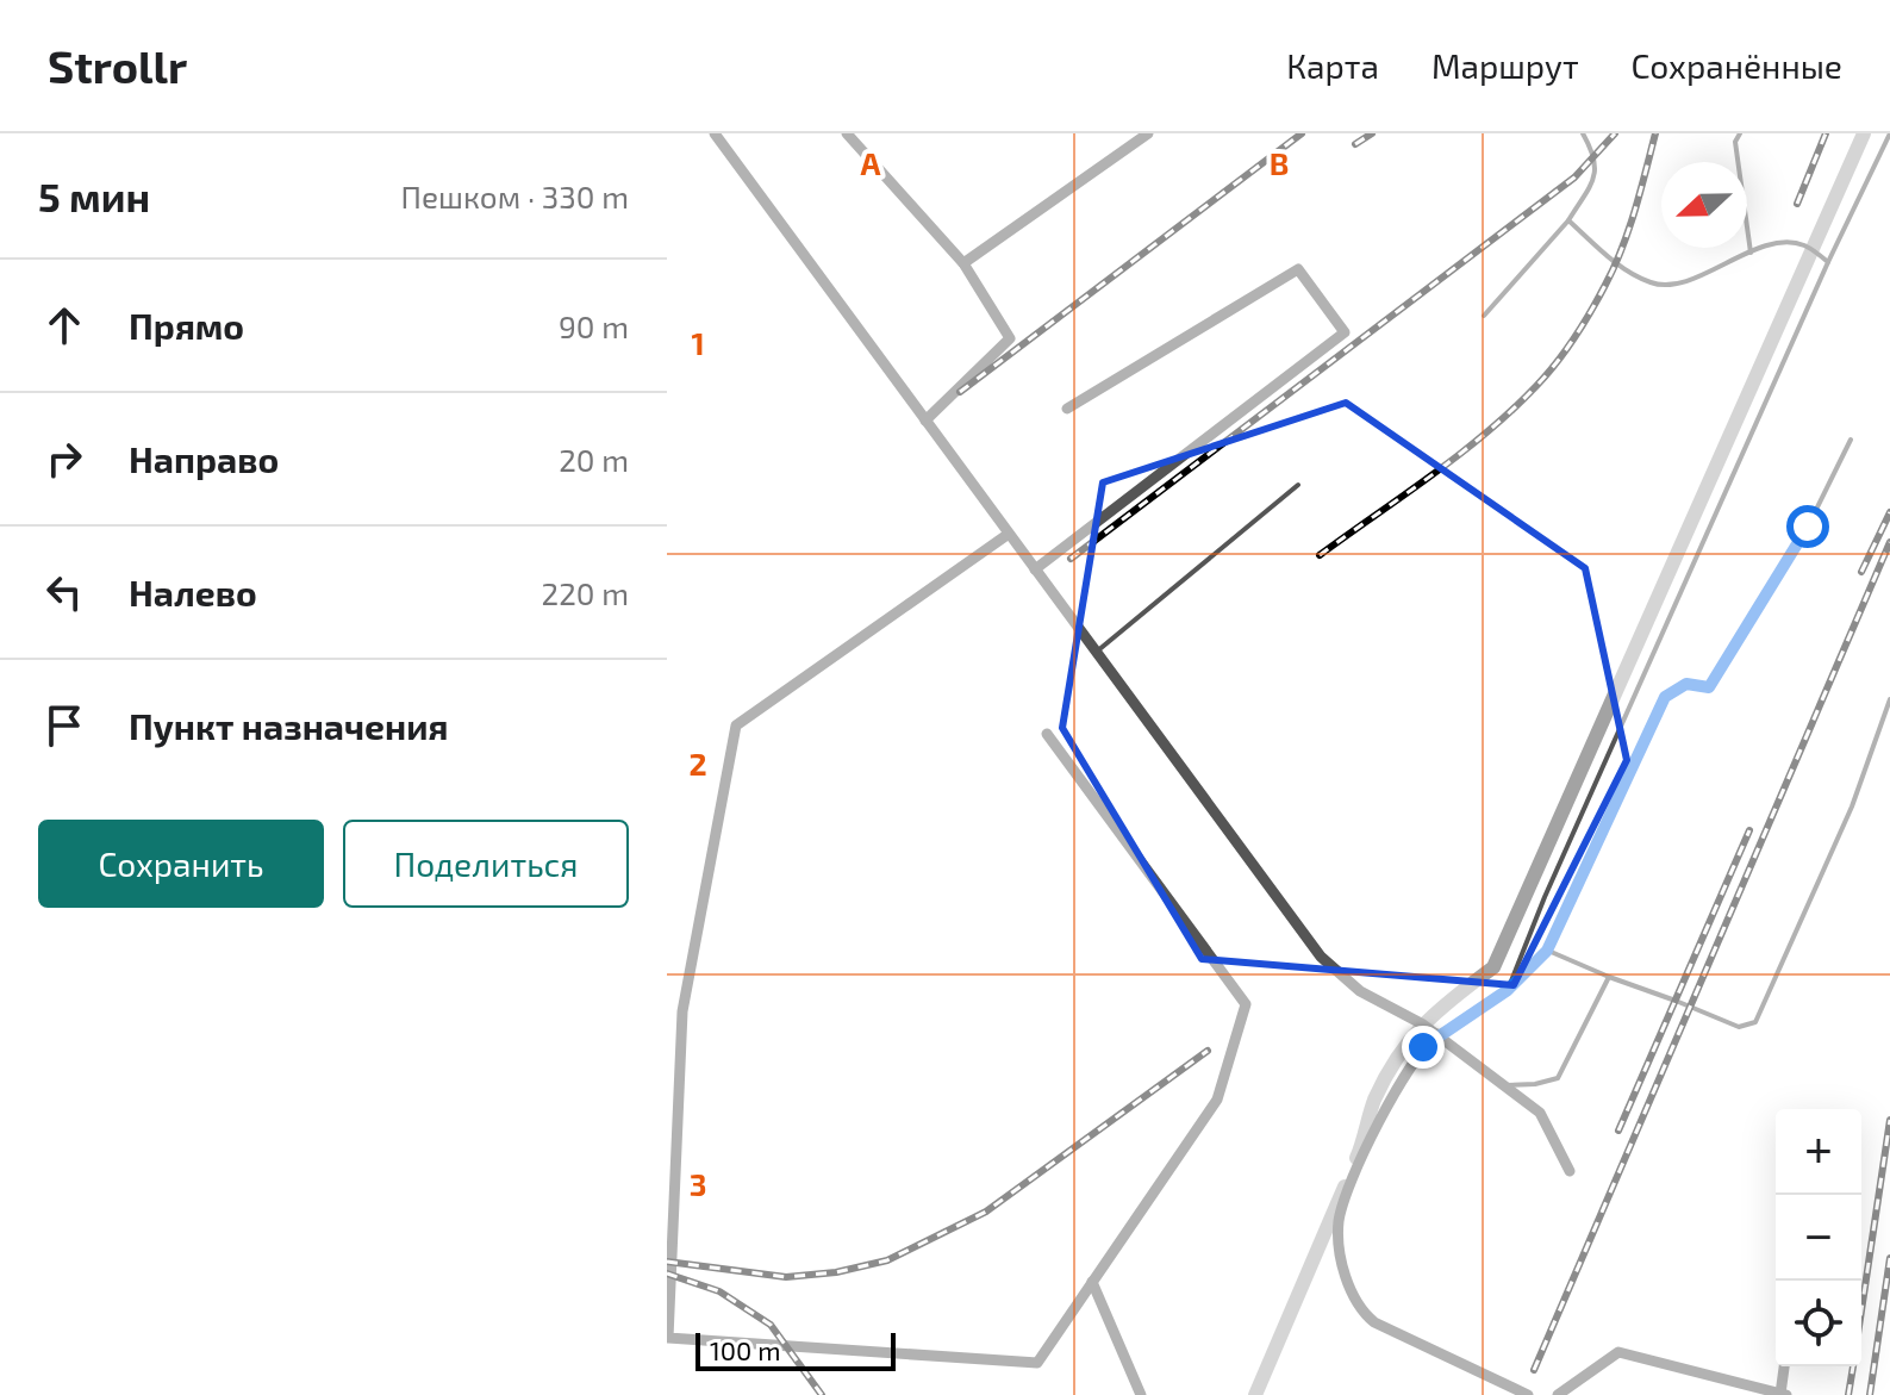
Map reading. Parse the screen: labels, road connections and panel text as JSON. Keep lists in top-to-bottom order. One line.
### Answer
{"scale_bar":"100 m","north":"left","page":{"header":"Strollr","nav":["Карта","Маршрут","Сохранённые"],"heading":["5 мин","Пешком · 330 m"],"list":[["Прямо","90 m"],["Направо","20 m"],["Налево","220 m"],"Пункт назначения"],"buttons":["Сохранить","Поделиться"],"map_buttons":["+","−"],"scale":"100 m"},"grid":{"columns":["A","B"],"rows":["1","2","3"]}}
